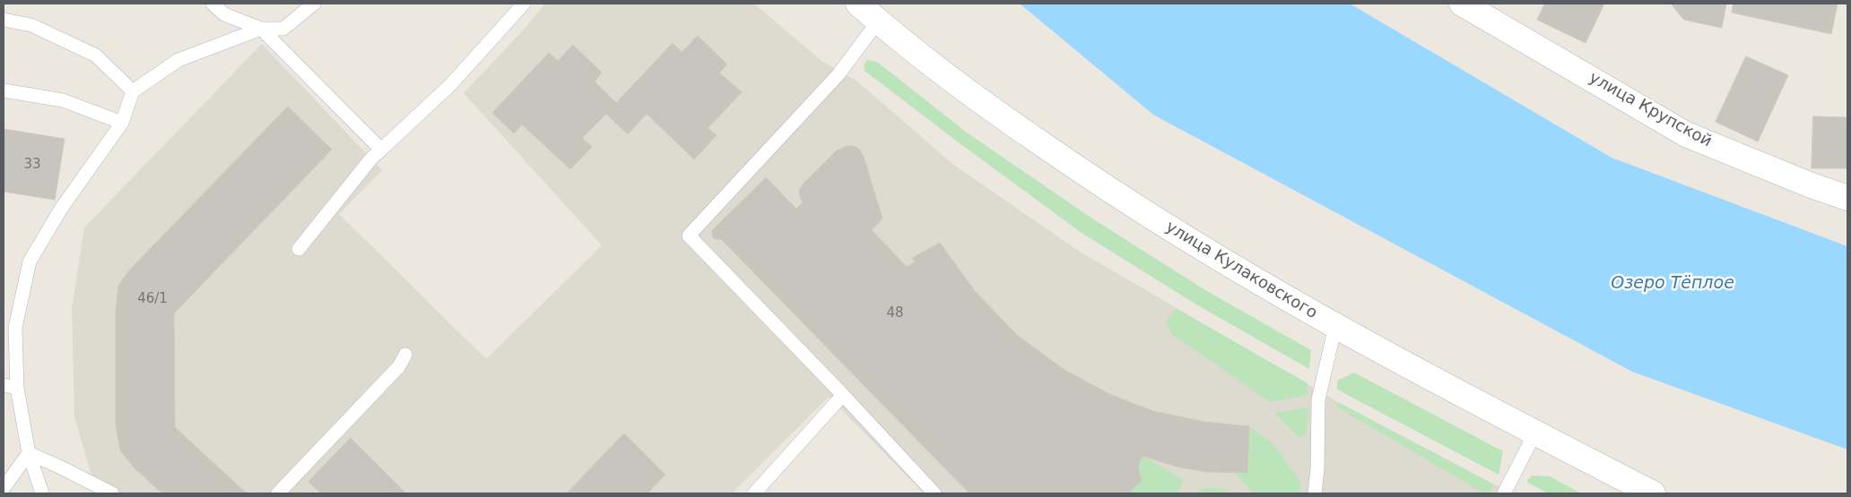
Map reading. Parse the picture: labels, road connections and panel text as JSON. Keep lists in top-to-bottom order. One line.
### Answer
{"streets":{"main road":["улица Крупской","улица Кулаковского"]},"water":["Озеро Тёплое"],"house_numbers":["33","46/1","48"]}
